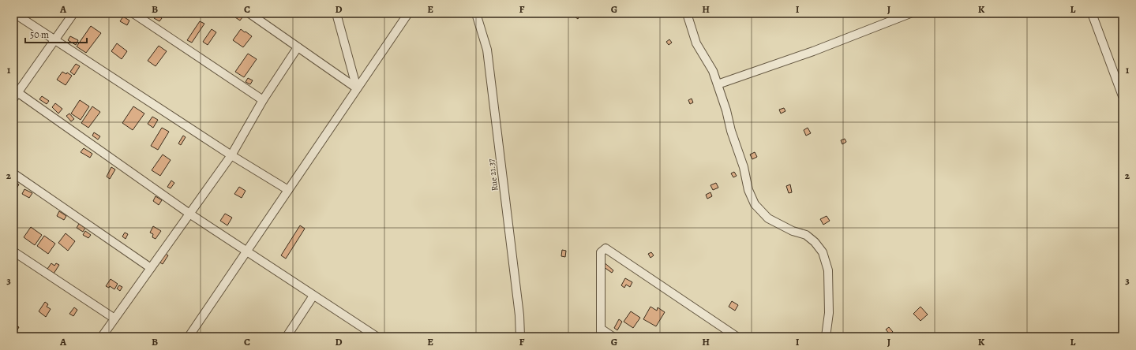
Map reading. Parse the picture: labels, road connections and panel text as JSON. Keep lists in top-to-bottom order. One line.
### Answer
{"streets":{"street":["Rue 21.37"]},"scale_bar":"50 m","grid":{"columns":["A","B","C","D","E","F","G","H","I","J","K","L"],"rows":["1","2","3"]}}
